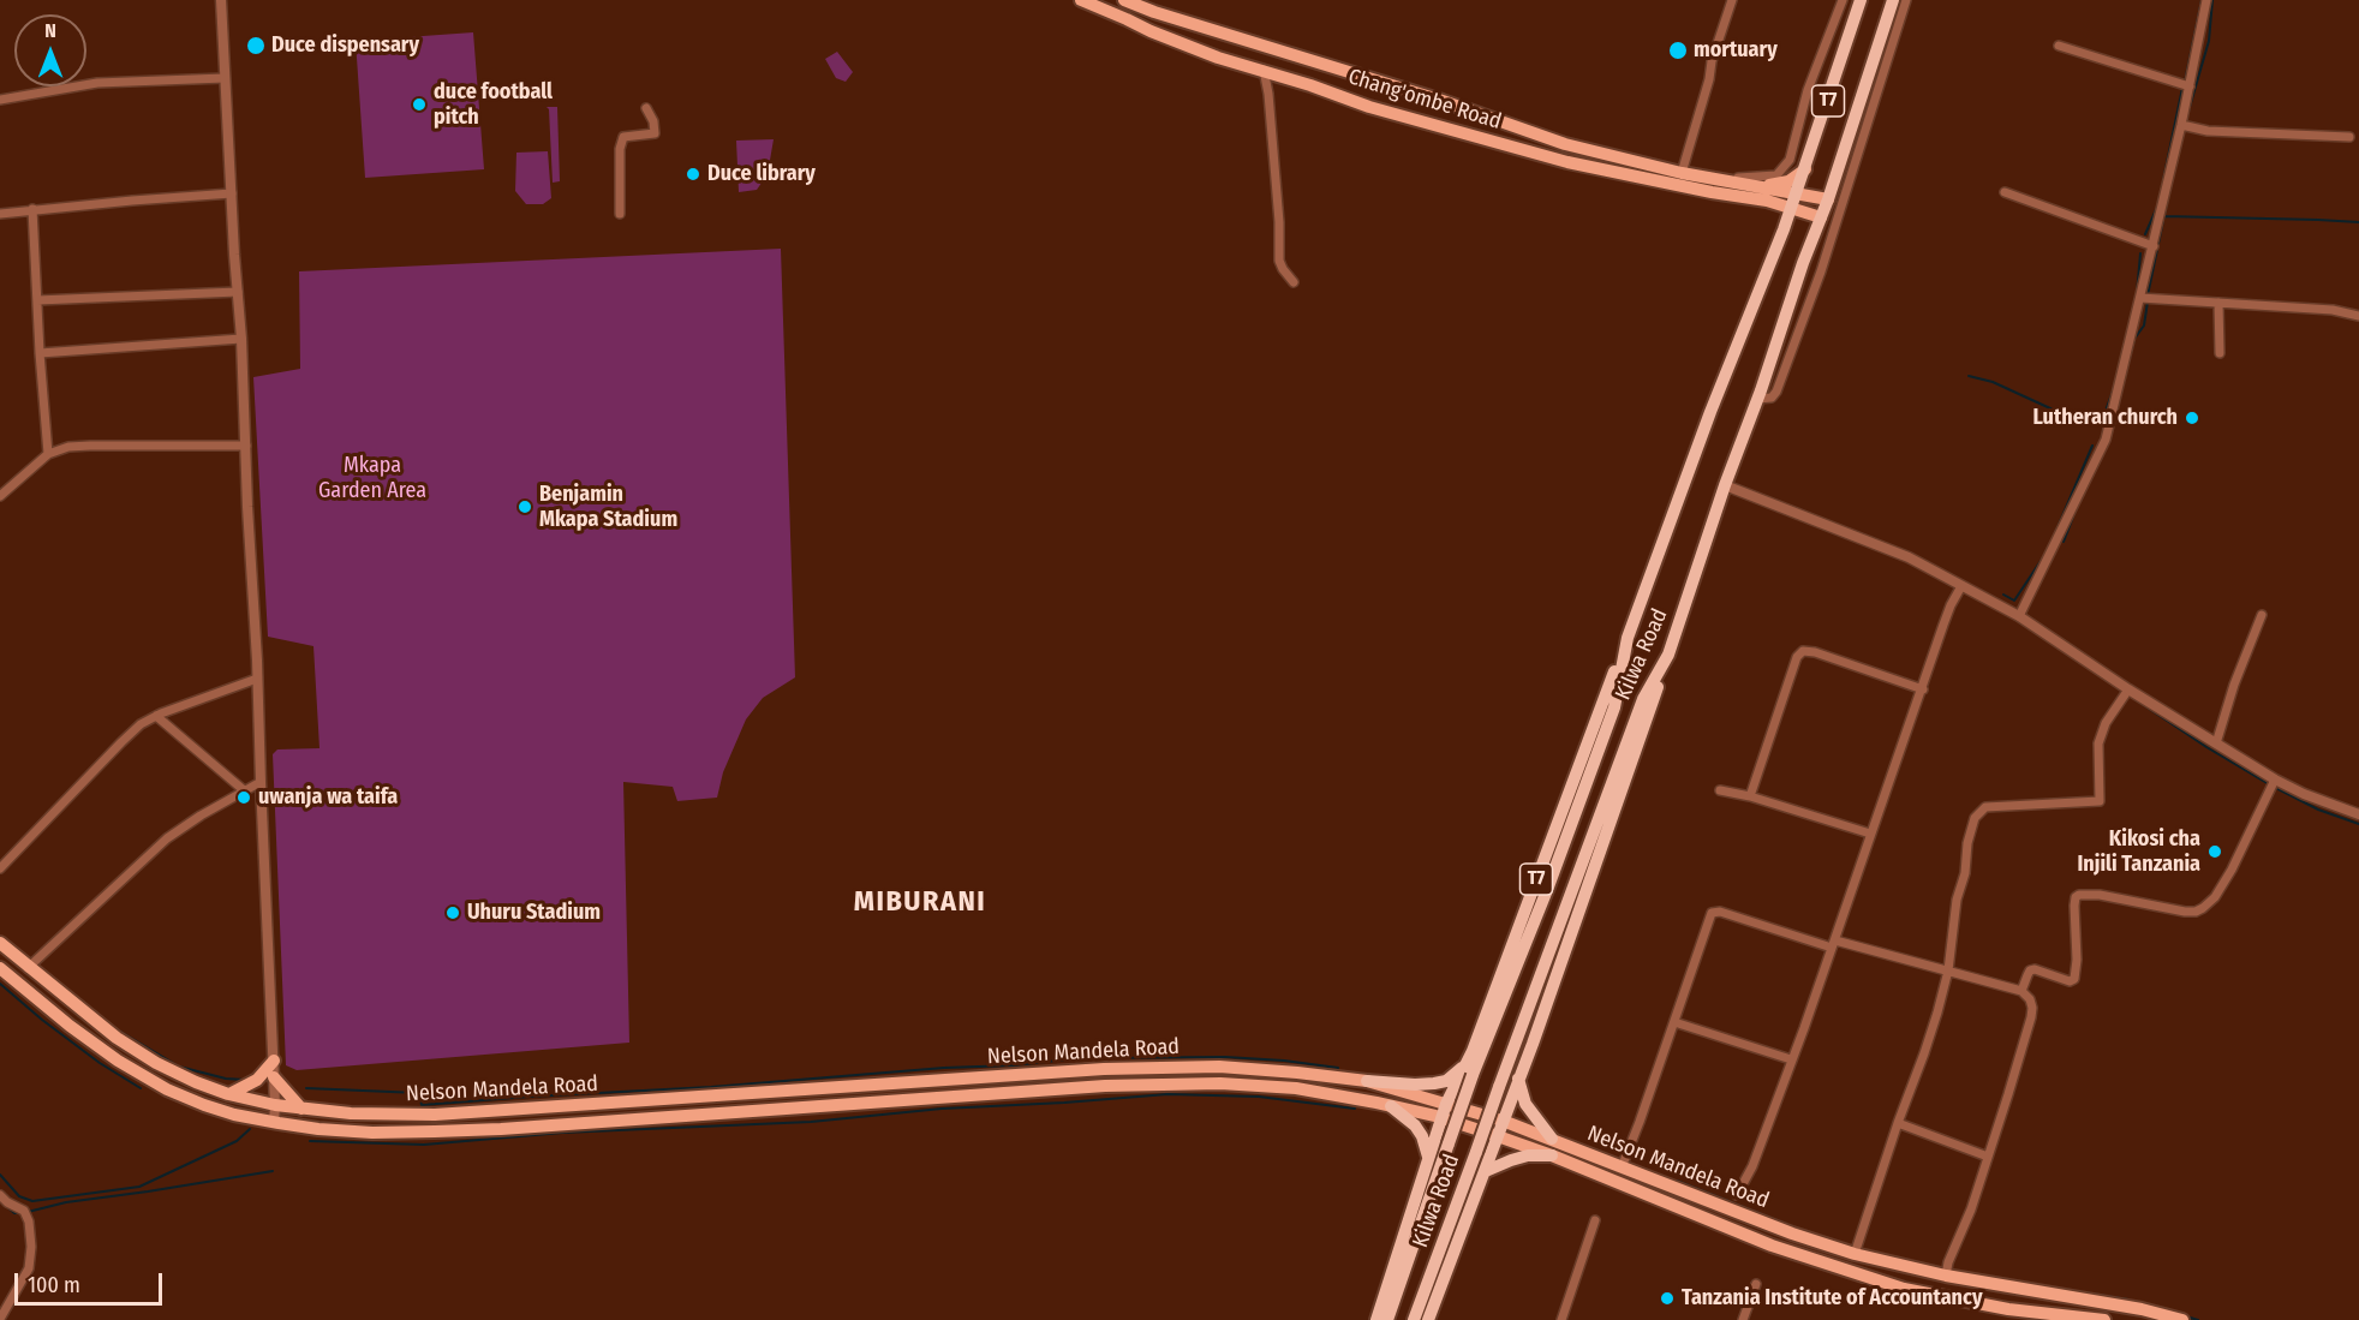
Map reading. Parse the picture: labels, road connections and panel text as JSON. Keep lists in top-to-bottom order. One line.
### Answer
{"streets":{"highway":["T7","Kilwa Road"],"main road":["Chang'ombe Road","Nelson Mandela Road"]},"crossings":[["Chang'ombe Road","Kilwa Road"],["T7","Kilwa Road"],["T7","Nelson Mandela Road"]],"districts":["MIBURANI"],"parks":["Mkapa Garden Area"],"places":["Duce dispensary","mortuary","duce football pitch","Duce library","Lutheran church","Benjamin Mkapa Stadium","uwanja wa taifa","Kikosi cha Injili Tanzania","Uhuru Stadium","Tanzania Institute of Accountancy"],"scale_bar":"100 m","north":"top"}
